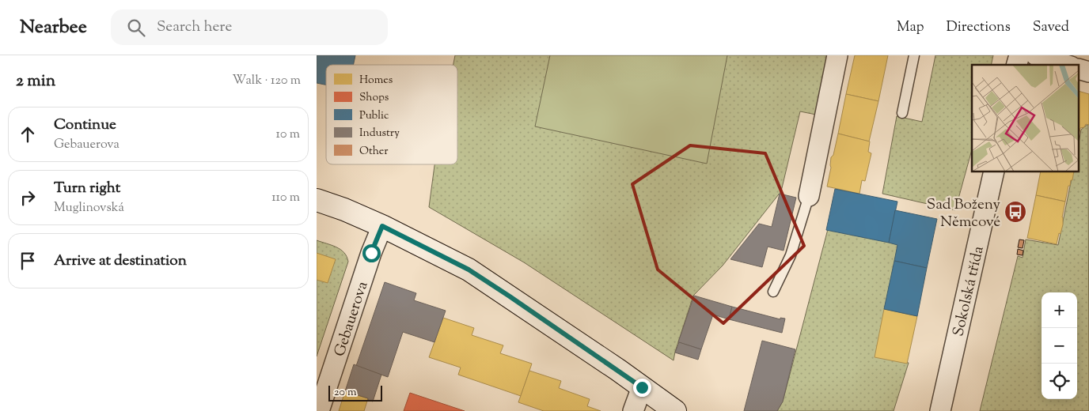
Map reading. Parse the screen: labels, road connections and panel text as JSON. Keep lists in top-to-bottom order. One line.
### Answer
{"streets":{"street":["Sokolská třída","Gebauerova"]},"places":{"bus stop":["Sad Boženy Němcové"]},"legend":["Homes","Shops","Public","Industry","Other"],"scale_bar":"20 m","page":{"header":"Nearbee","search":"Search here","nav":["Map","Directions","Saved"],"heading":["2 min","Walk · 120 m"],"list":[["Continue","Gebauerova","10 m"],["Turn right","Muglinovská","110 m"],"Arrive at destination"],"map_buttons":["+","−"],"scale":"20 m"}}
